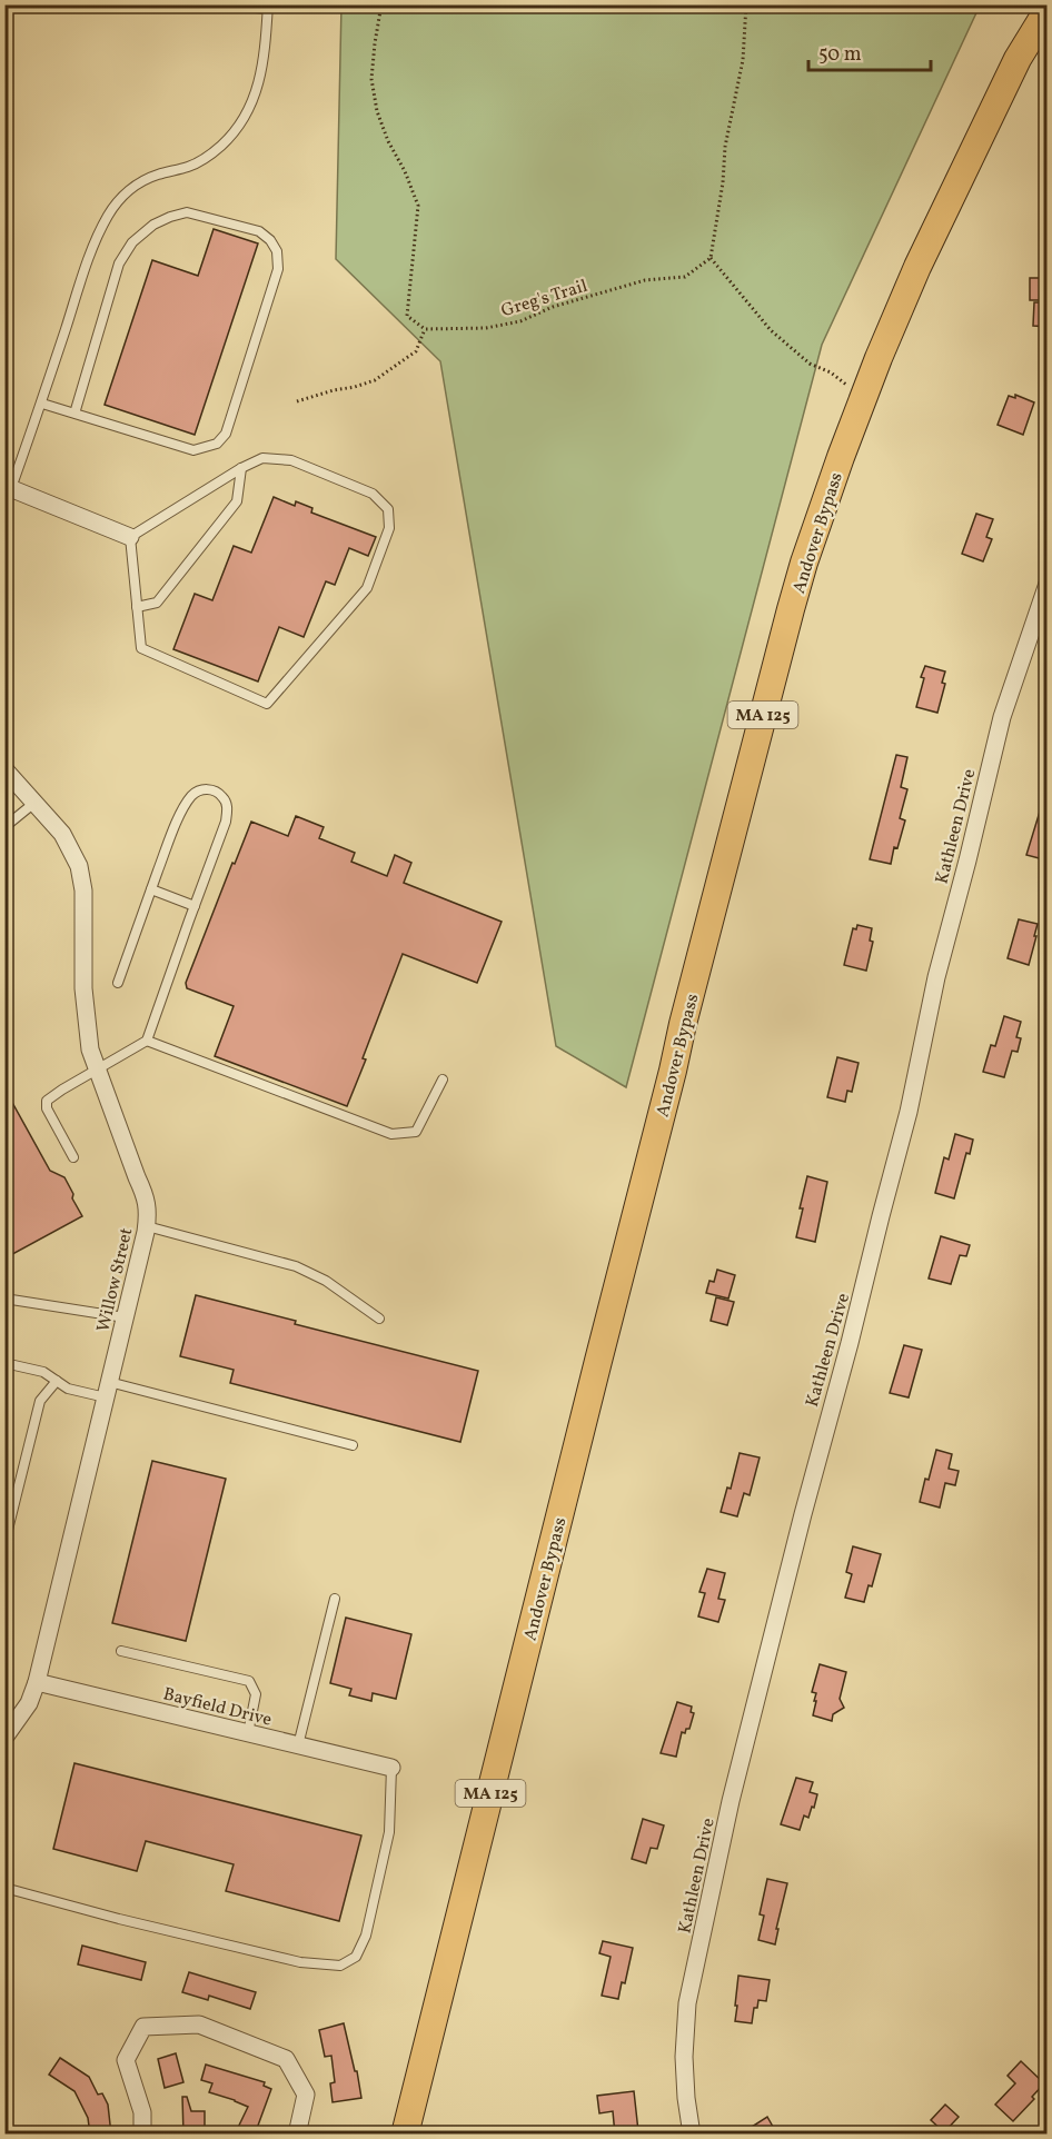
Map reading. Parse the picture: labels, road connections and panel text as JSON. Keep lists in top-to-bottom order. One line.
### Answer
{"streets":{"main road":["Andover Bypass","MA 125"],"street":["Kathleen Drive","Willow Street","Bayfield Drive"],"path":["Greg's Trail"]},"crossings":[["Willow Street","Bayfield Drive"]],"scale_bar":"50 m"}
